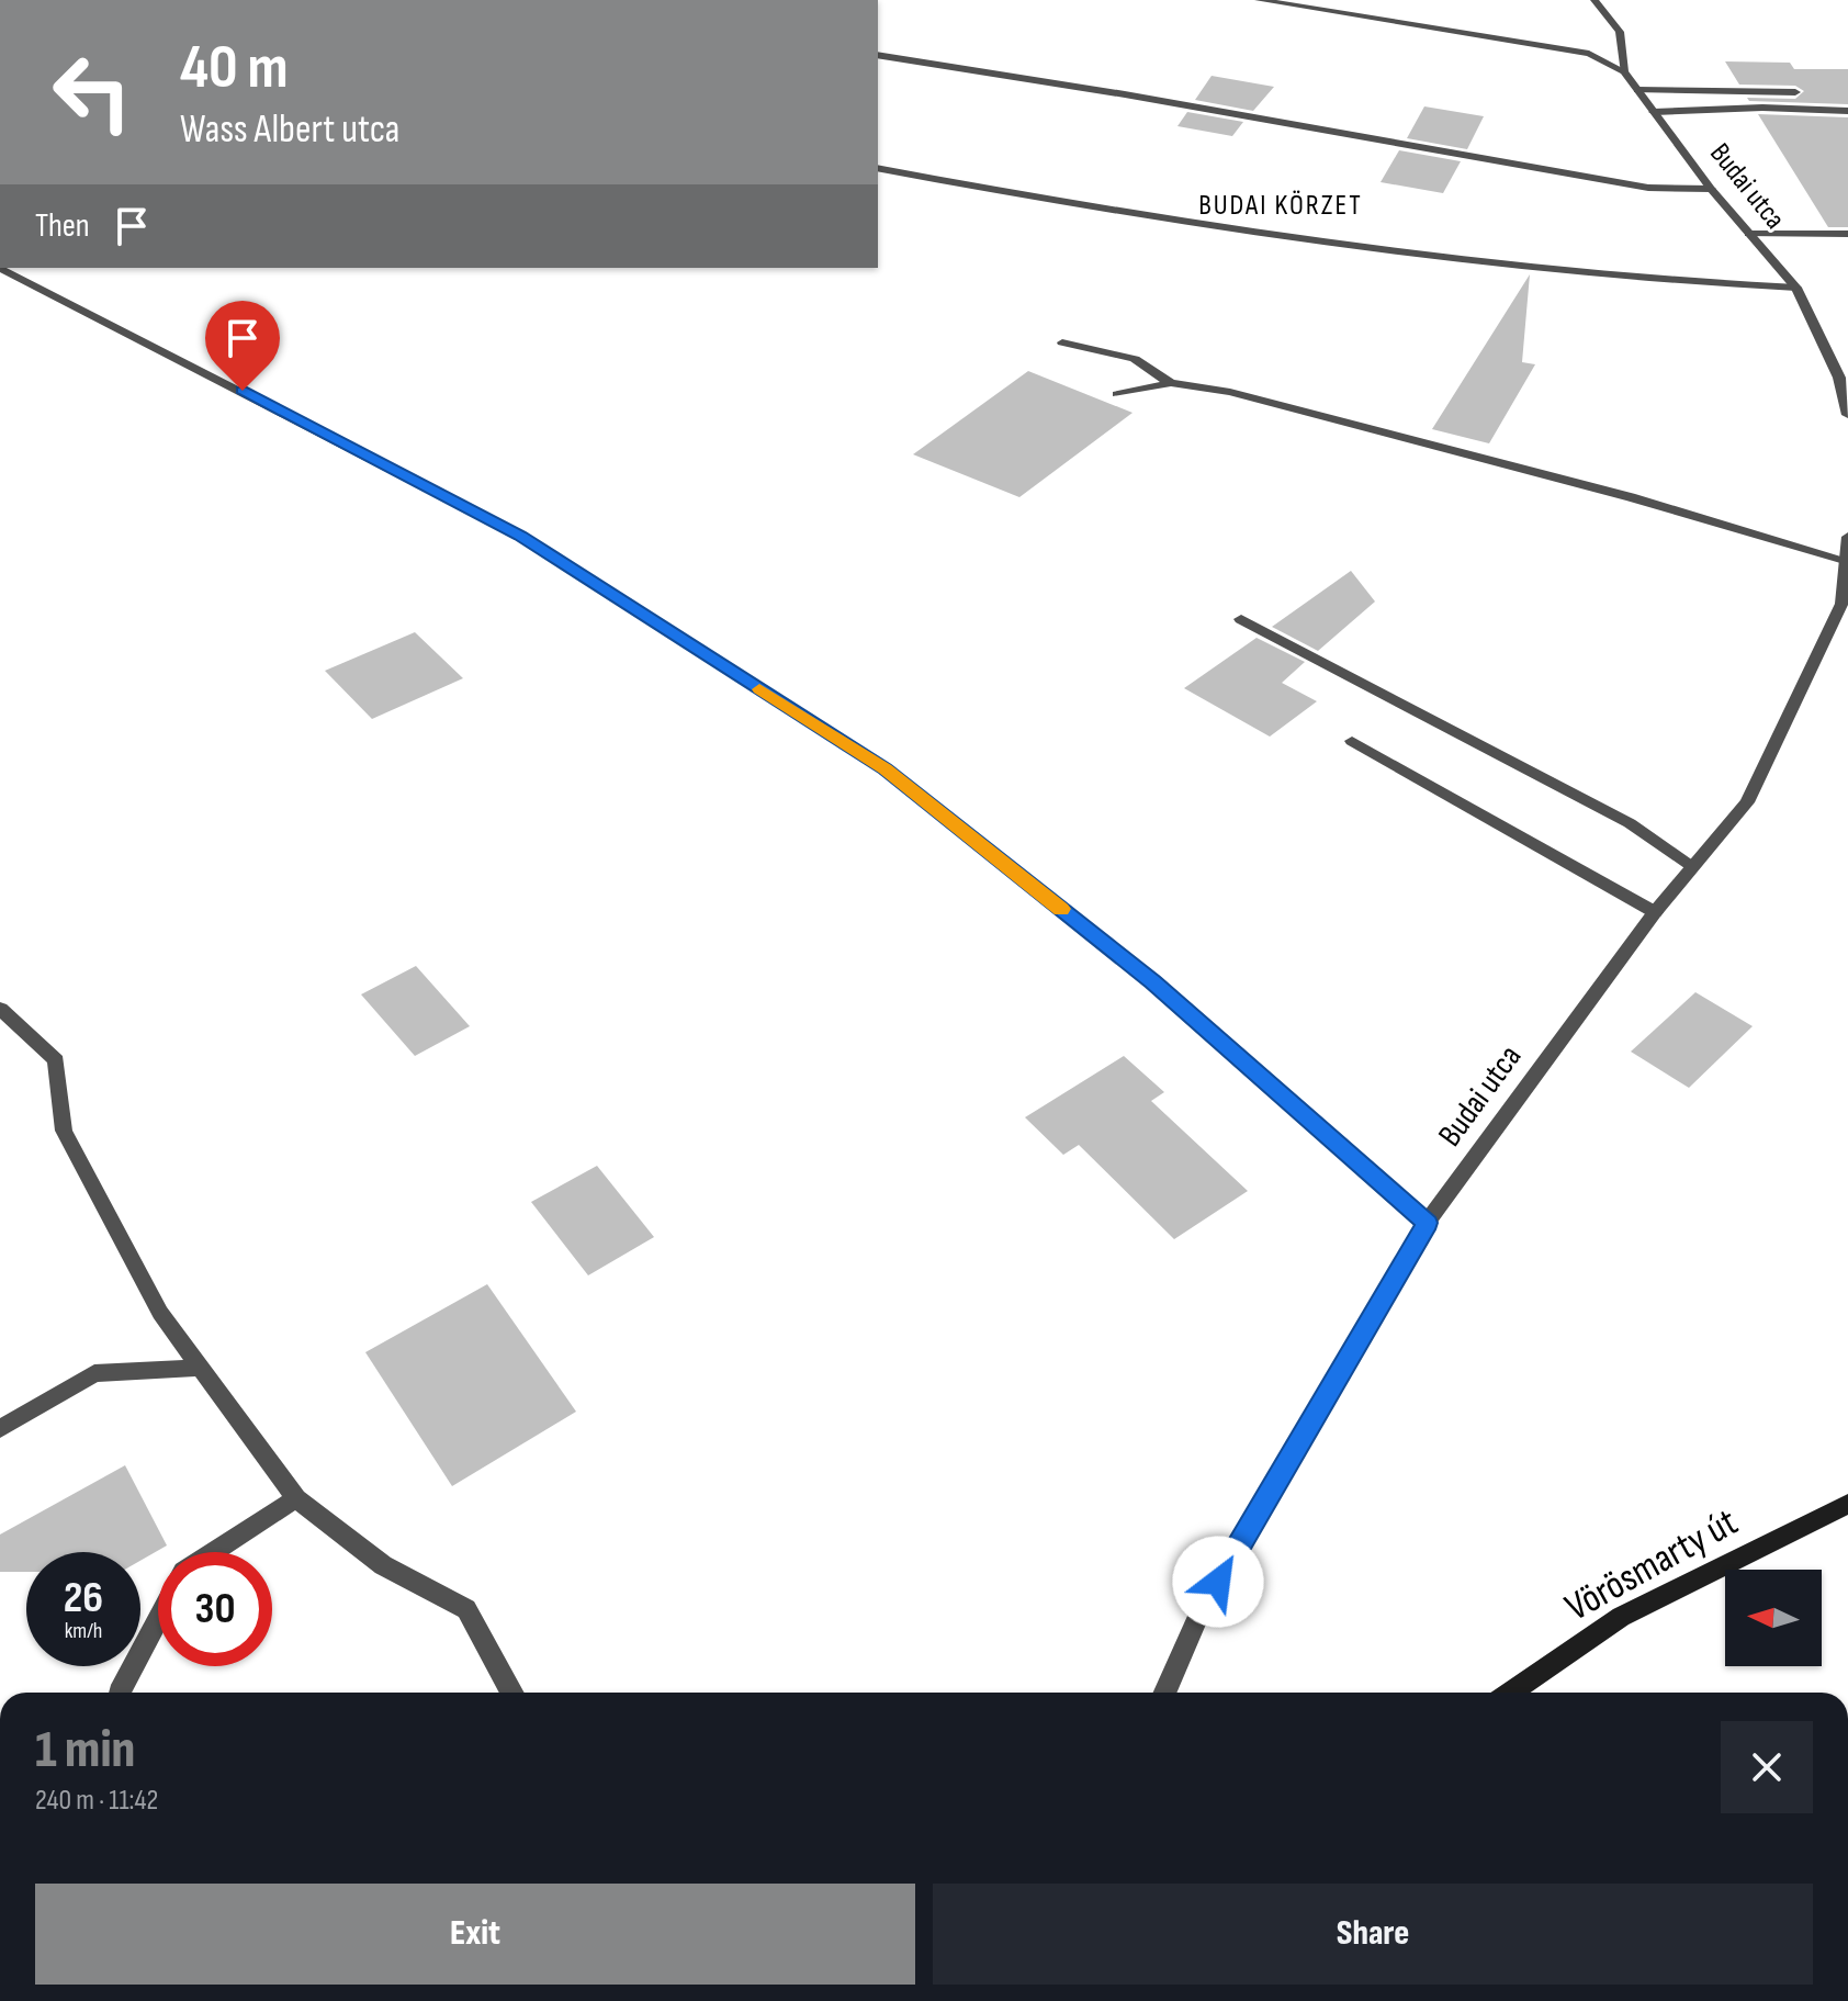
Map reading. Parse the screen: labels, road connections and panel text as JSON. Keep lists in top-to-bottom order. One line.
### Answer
{"streets":{"street":["Budai utca","Vörösmarty út"]},"districts":["BUDAI KÖRZET"],"north":"left","page":{"turn":["40 m","Wass Albert utca"],"then":"Then","speed":"26 km/h","limit":"30","heading":["1 min","240 m · 11:42"],"buttons":["Exit","Share"]}}
